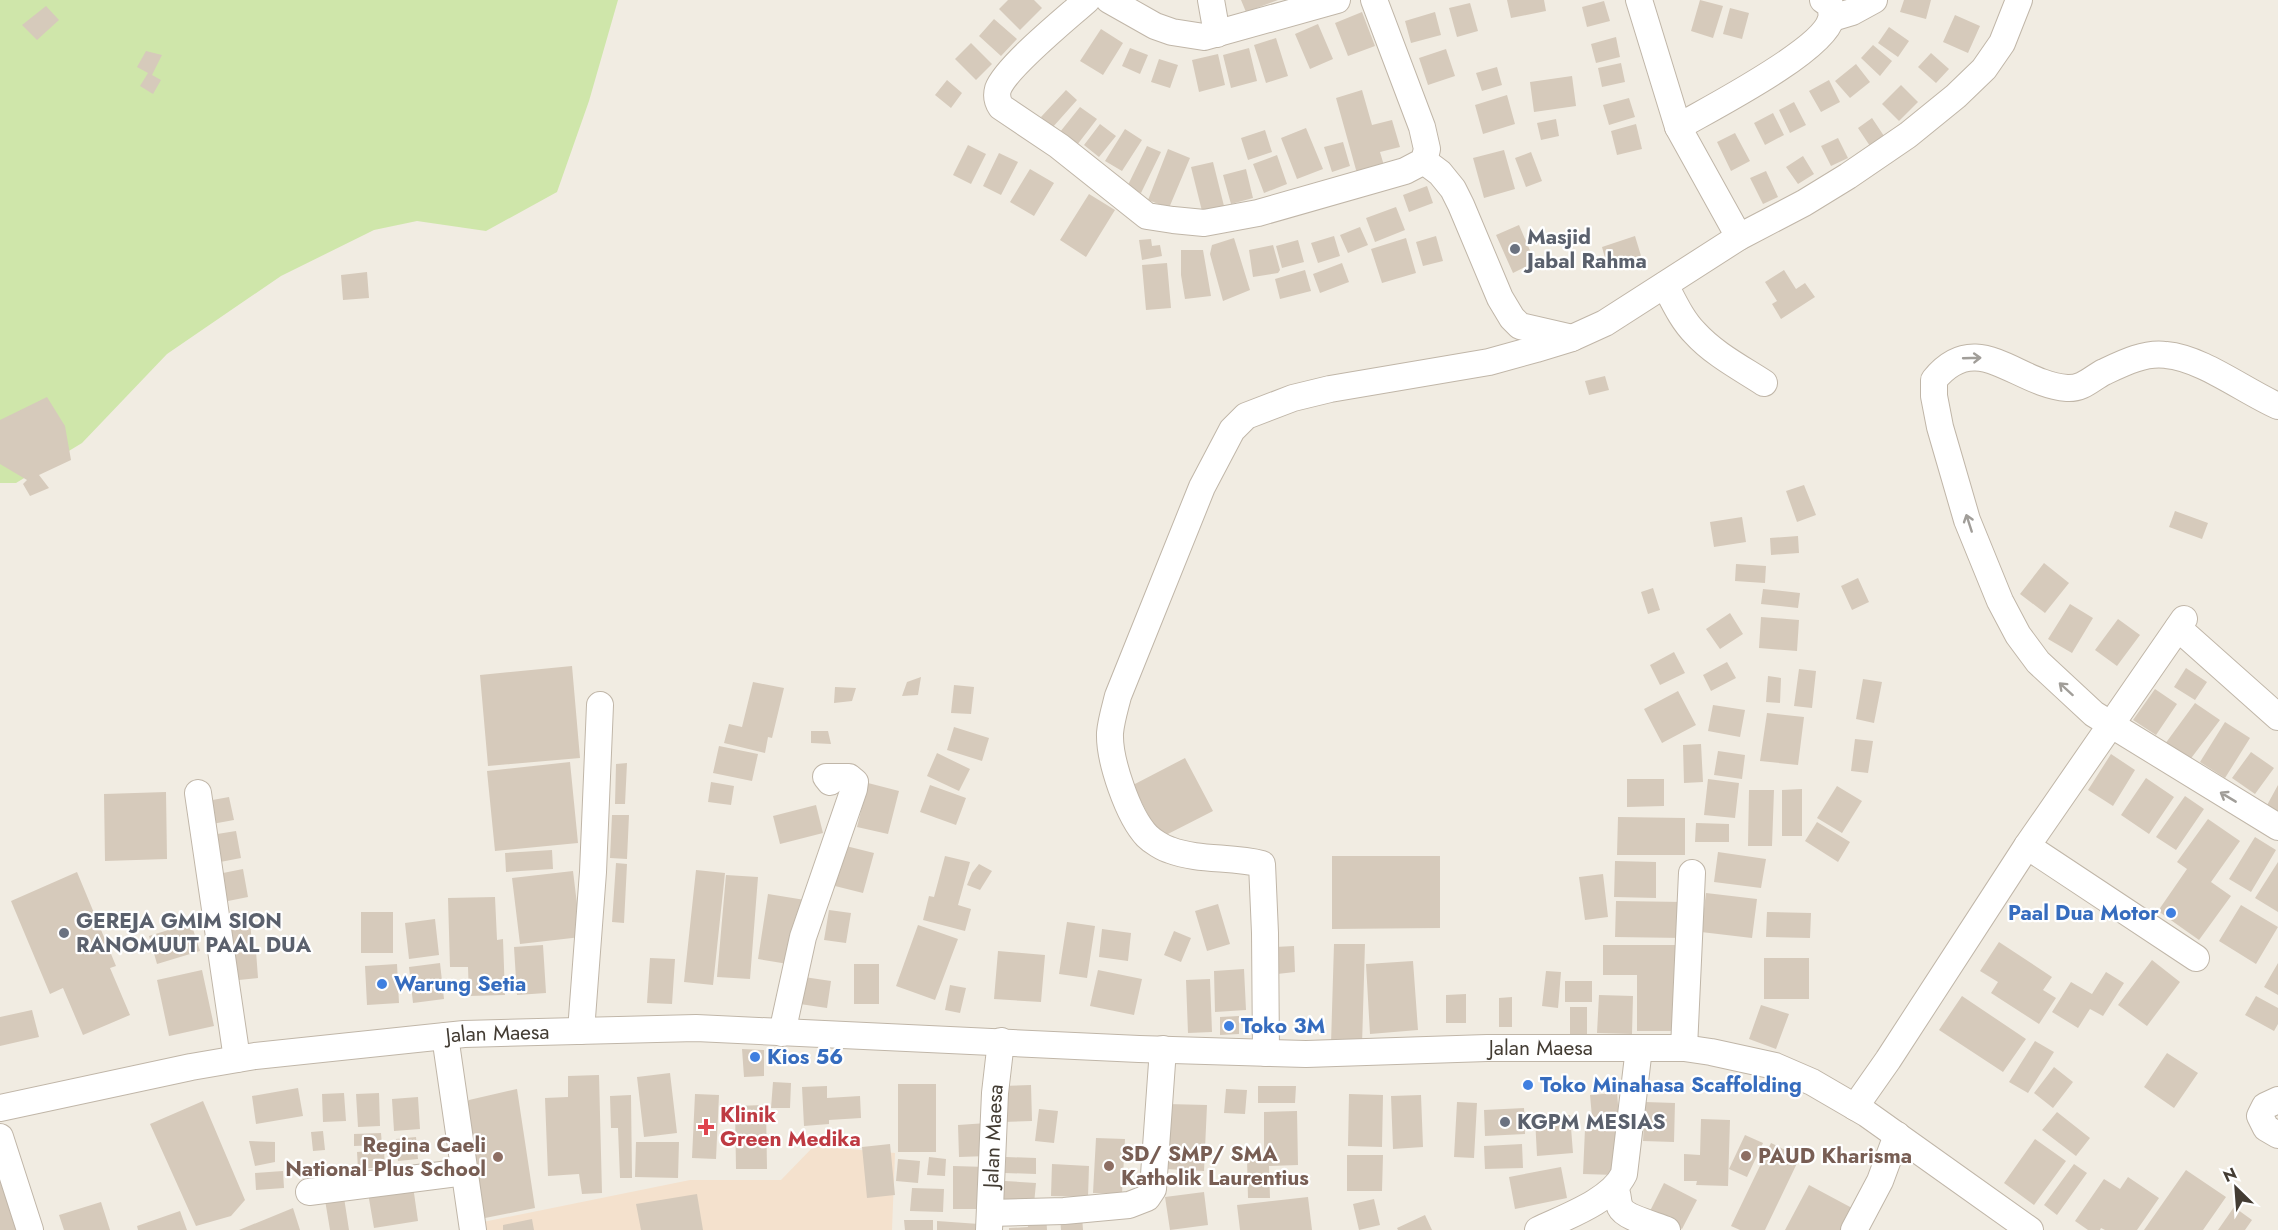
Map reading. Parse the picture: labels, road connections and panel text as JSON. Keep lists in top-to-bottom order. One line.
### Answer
{"streets":{"street":["Jalan Maesa"]},"places":{"other":["Masjid Jabal Rahma","Paal Dua Motor","GEREJA GMIM SION RANOMUUT PAAL DUA","Warung Setia","Toko 3M","Kios 56","Toko Minahasa Scaffolding","KGPM MESIAS","PAUD Kharisma","Regina Caeli National Plus School","SD/ SMP/ SMA Katholik Laurentius"],"health":["Klinik Green Medika"]},"north":"top left"}
